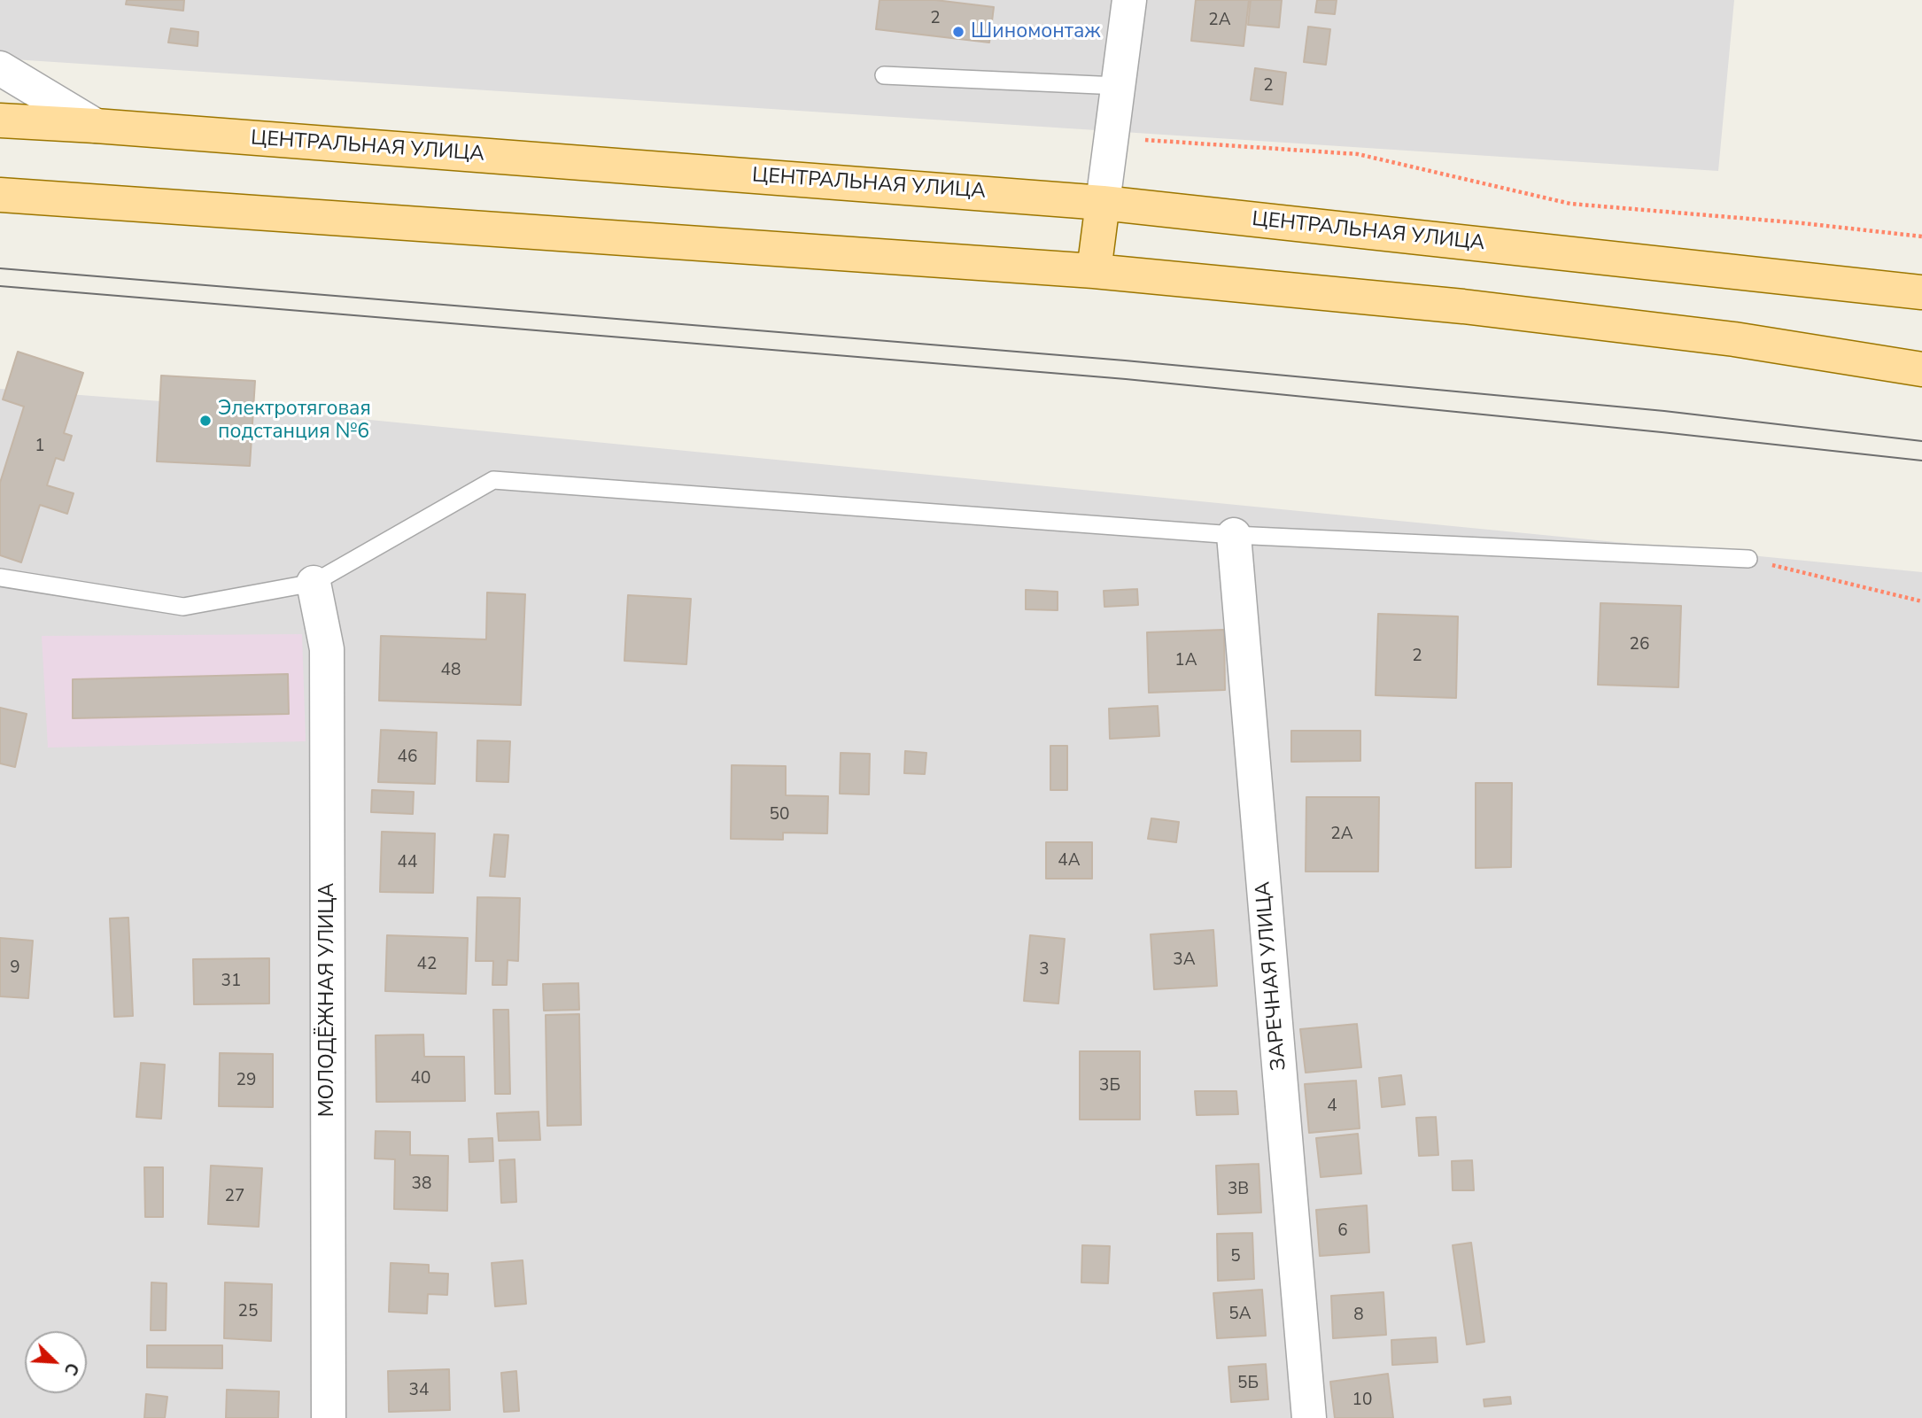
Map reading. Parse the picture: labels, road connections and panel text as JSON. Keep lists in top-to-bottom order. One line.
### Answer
{"streets":{"main road":["ЦЕНТРАЛЬНАЯ УЛИЦА"],"street":["ЗАРЕЧНАЯ УЛИЦА","МОЛОДЁЖНАЯ УЛИЦА"]},"places":["Шиномонтаж","Электротяговая подстанция №6"],"house_numbers":["2","2А","2","1","26","2","1А","48","46","50","2А","4А","44","3А","42","9","3","31","40","29","3Б","4","38","3В","27","6","5","25","5А","8","5Б","34","10"],"north":"bottom right"}
